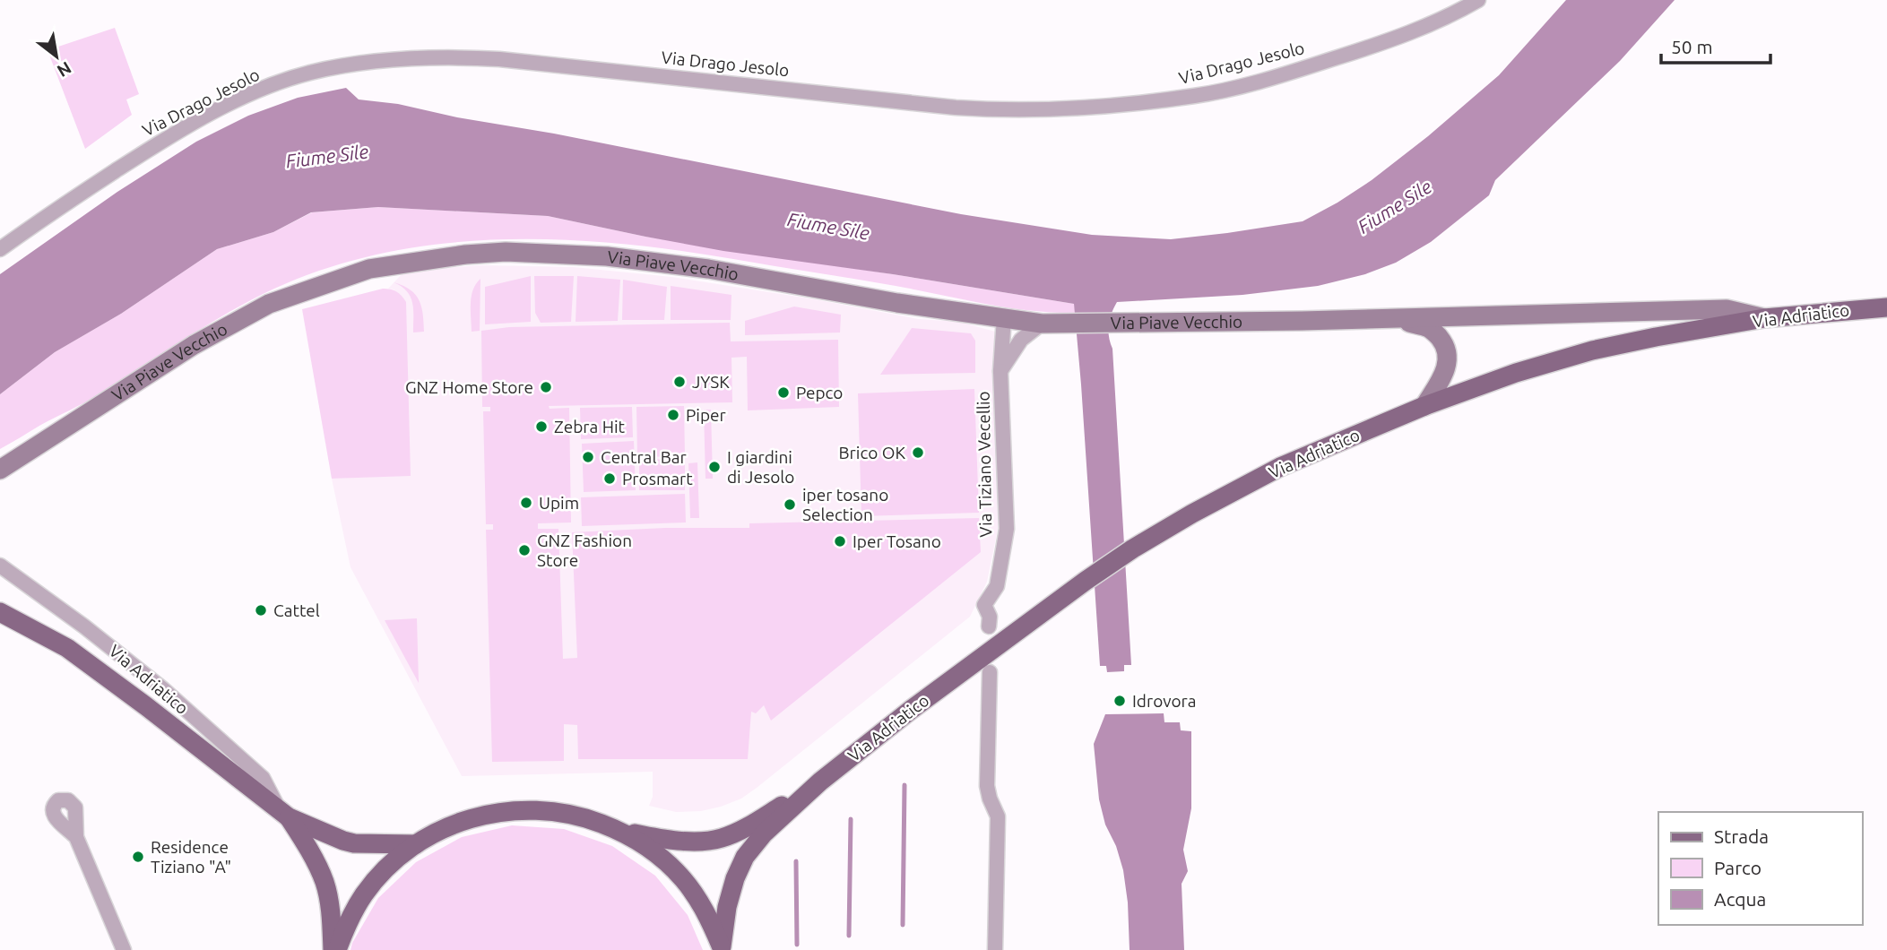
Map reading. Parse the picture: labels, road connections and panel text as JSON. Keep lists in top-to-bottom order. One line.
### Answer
{"streets":{"main road":["Via Adriatico"],"street":["Via Drago Jesolo","Via Piave Vecchio","Via Tiziano Vecellio"]},"crossings":[["Via Piave Vecchio","Via Adriatico"],["Via Piave Vecchio","Via Tiziano Vecellio"]],"water":["Fiume Sile"],"places":["JYSK","GNZ Home Store","Pepco","Piper","Zebra Hit","Brico OK","Central Bar","I giardini di Jesolo","Prosmart","Upim","iper tosano Selection","Iper Tosano","GNZ Fashion Store","Cattel","Idrovora","Residence Tiziano \"A\""],"legend":["Strada","Parco","Acqua"],"scale_bar":"50 m","north":"bottom right"}
